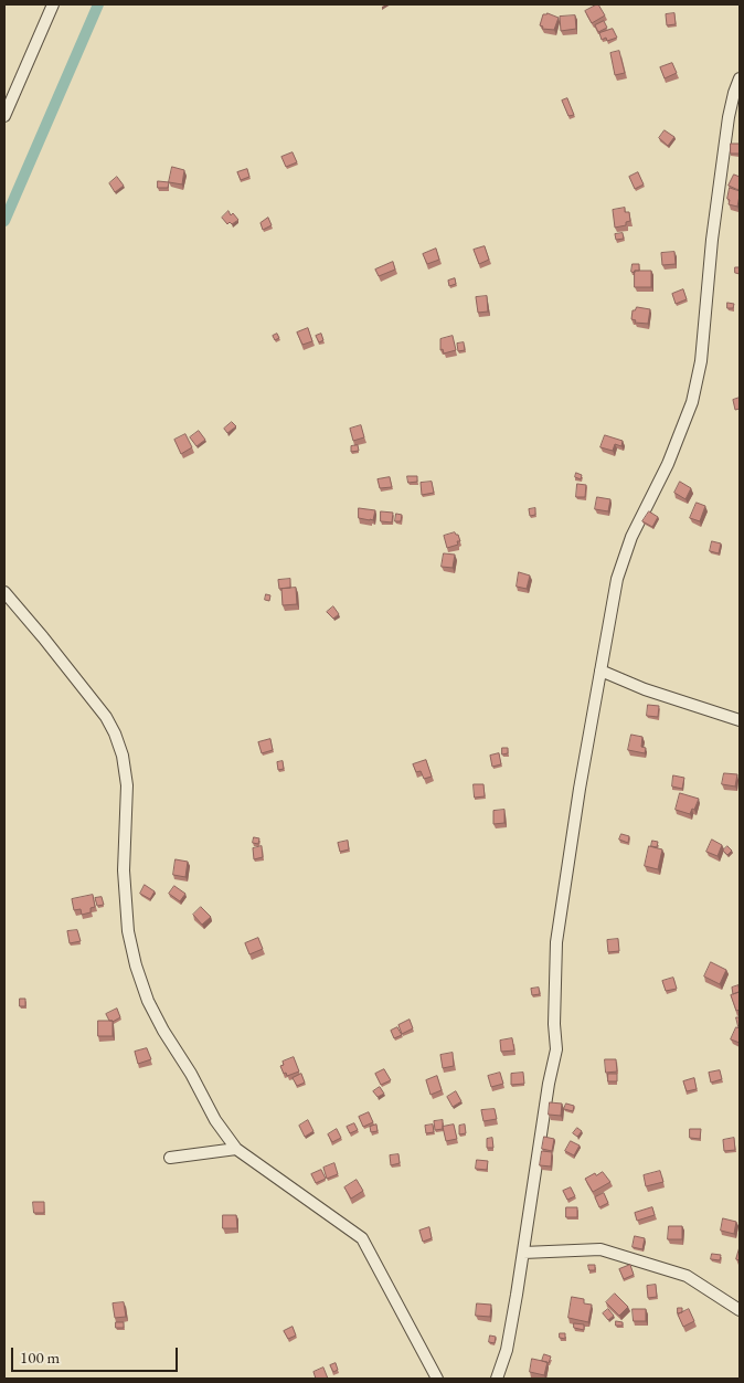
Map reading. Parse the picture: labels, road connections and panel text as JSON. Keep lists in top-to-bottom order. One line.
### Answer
{"scale_bar":"100 m"}
